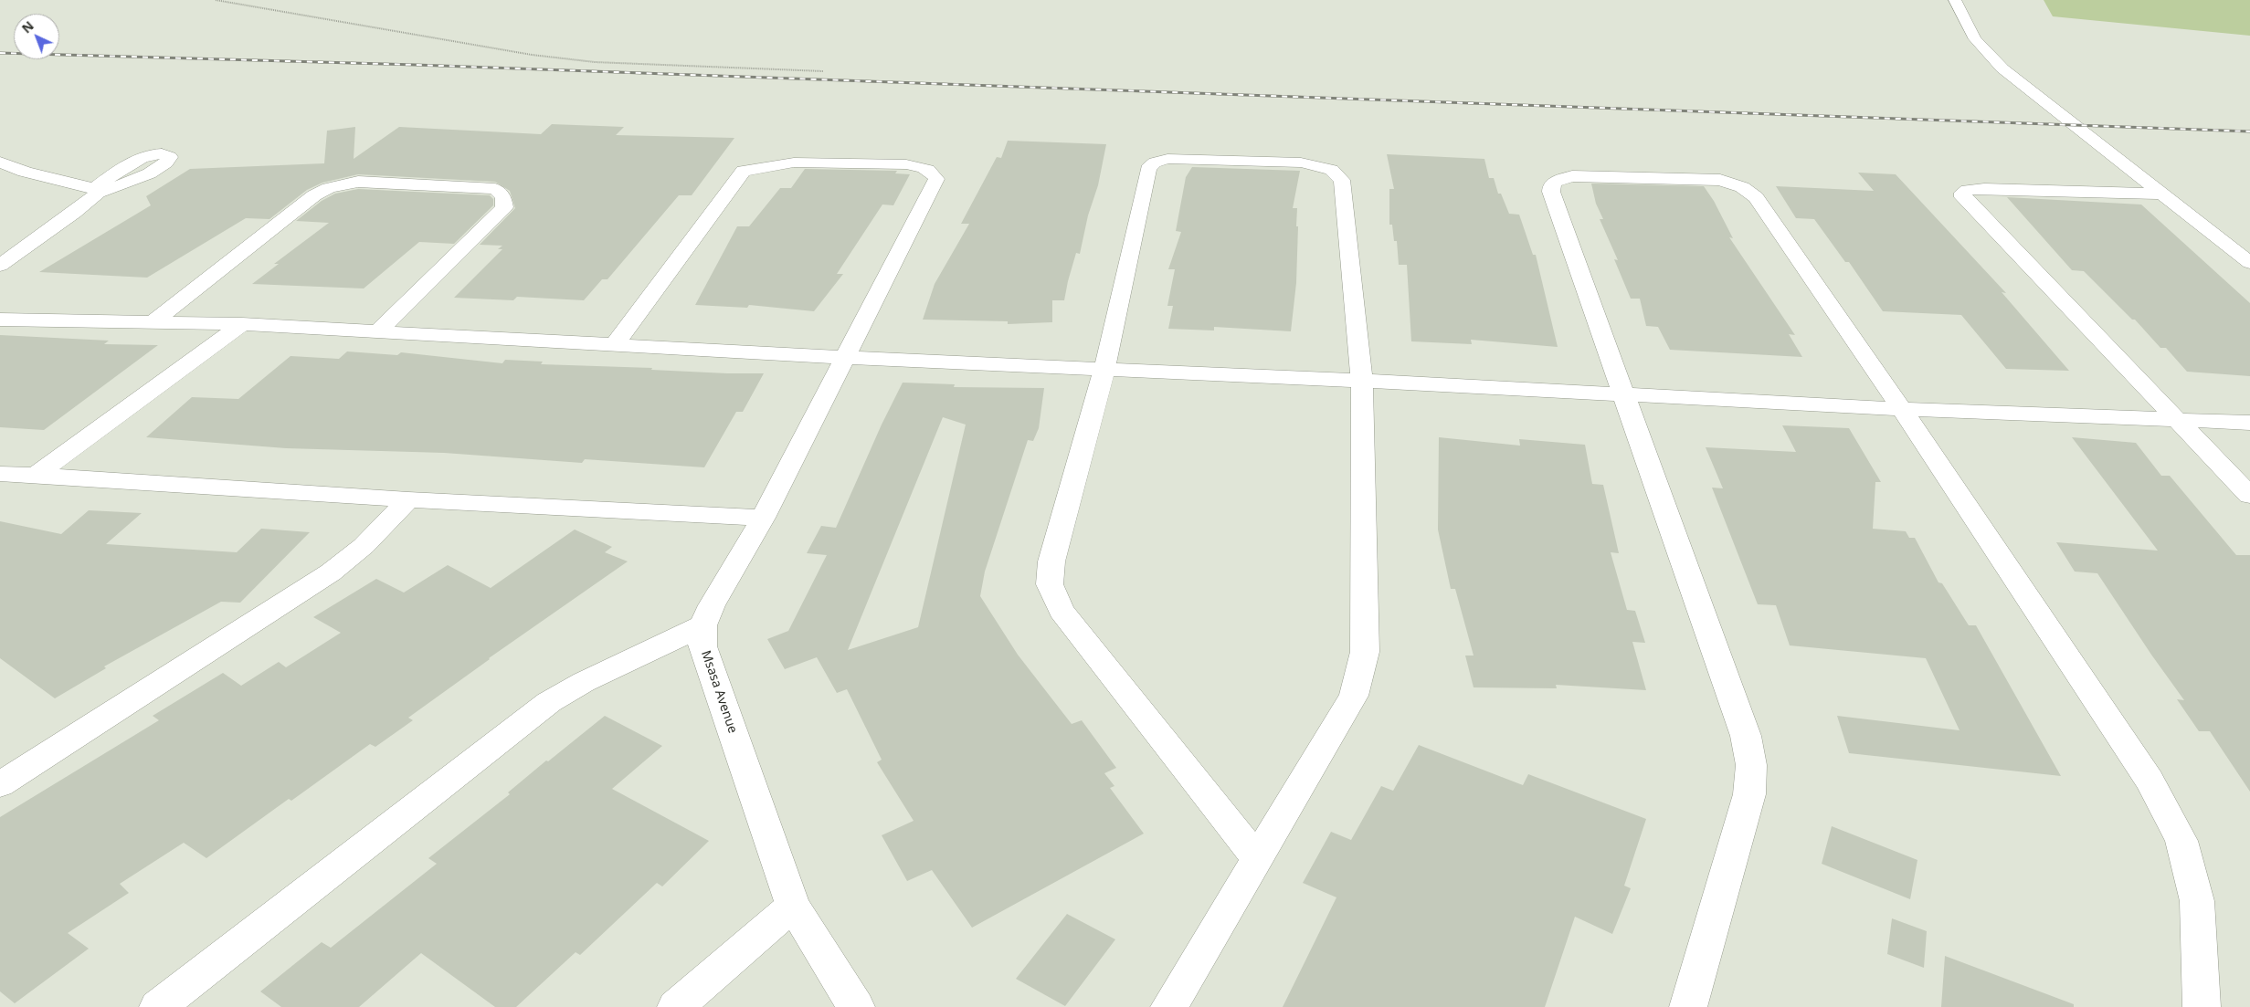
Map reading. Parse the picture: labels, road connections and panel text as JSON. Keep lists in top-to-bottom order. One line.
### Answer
{"streets":{"street":["Msasa Avenue"]},"north":"top left"}
